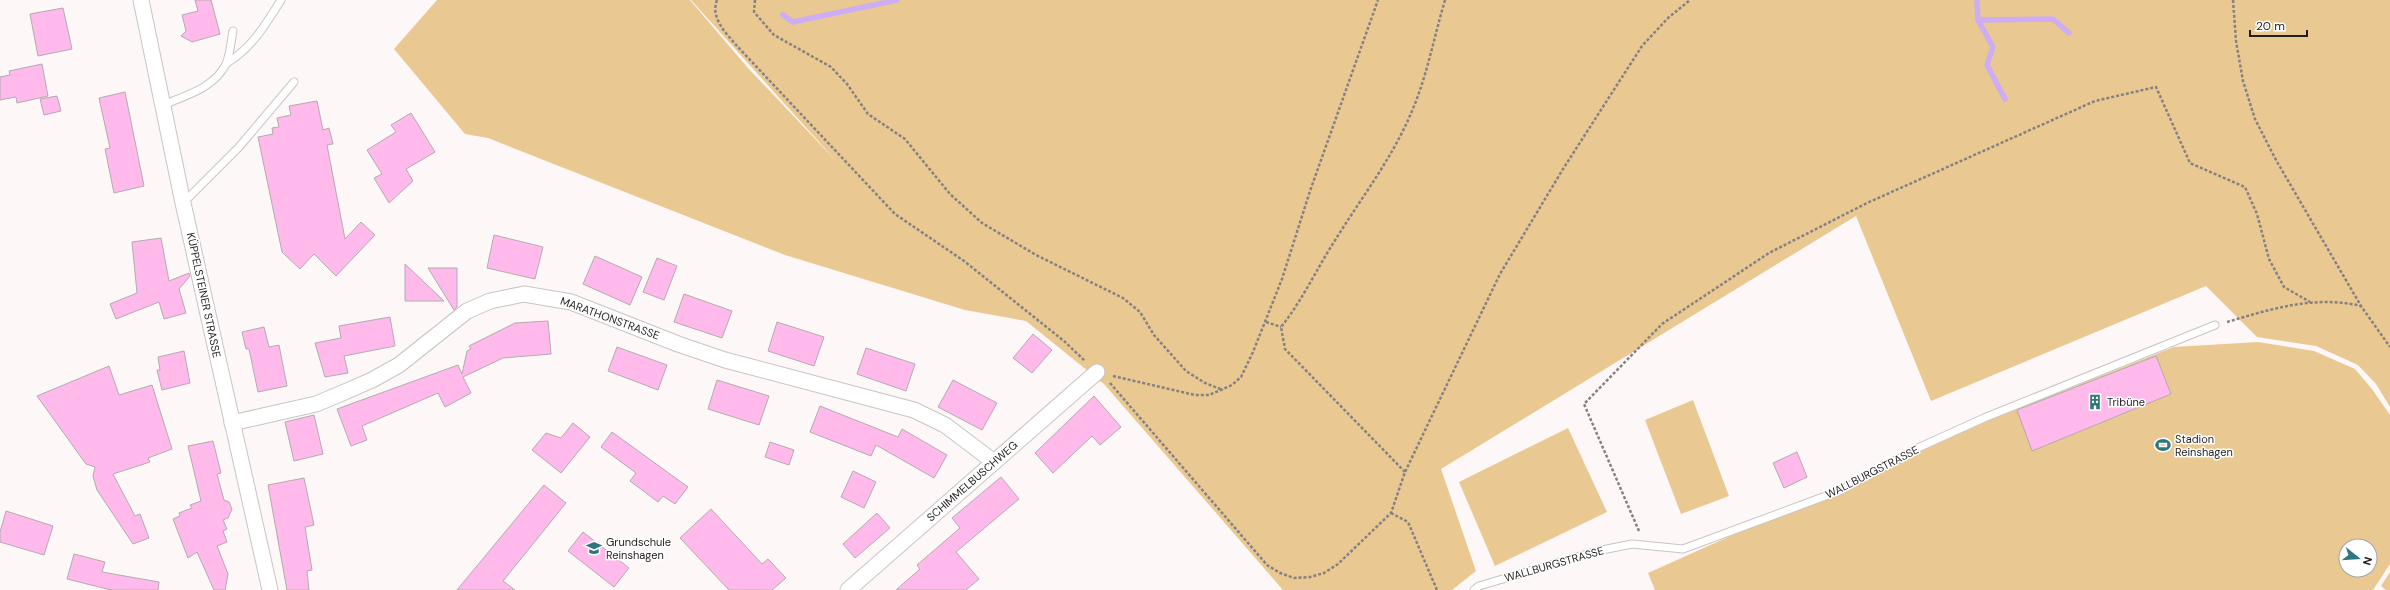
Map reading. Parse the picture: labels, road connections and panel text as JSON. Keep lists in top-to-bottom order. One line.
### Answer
{"streets":{"street":["KÜPPELSTEINER STRASSE","MARATHONSTRASSE","SCHIMMELBUSCHWEG"],"lane":["WALLBURGSTRASSE"]},"crossings":[["KÜPPELSTEINER STRASSE","MARATHONSTRASSE"],["MARATHONSTRASSE","SCHIMMELBUSCHWEG"]],"places":{"building":["Tribüne"],"sports":["Stadion Reinshagen"],"school or university":["Grundschule Reinshagen"]},"scale_bar":"20 m","north":"right"}
